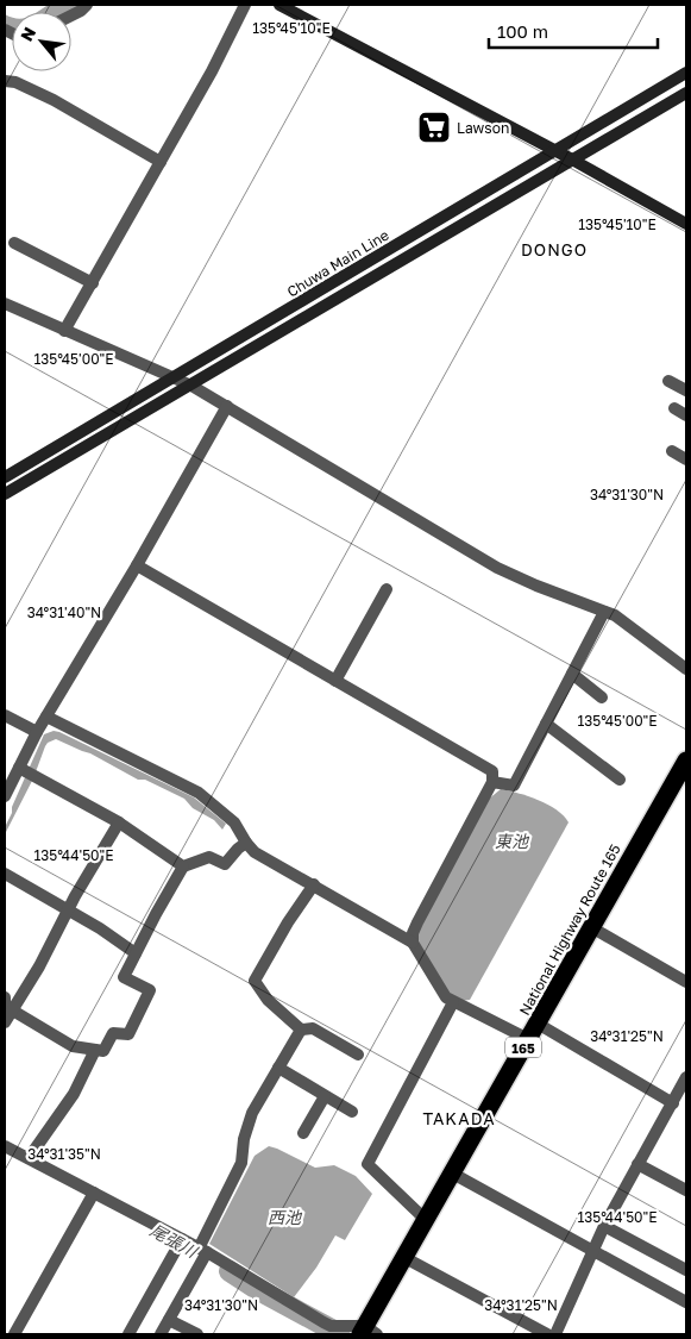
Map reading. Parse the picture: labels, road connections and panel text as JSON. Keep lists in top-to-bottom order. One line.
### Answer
{"streets":{"highway":["National Highway Route 165","165"],"main road":["Chuwa Main Line"]},"districts":["DONGO","TAKADA"],"water":["東池","西池","尾張川"],"places":{"supermarket":["Lawson"]},"scale_bar":"100 m","north":"top left","coordinates":["135°45'10\"E","135°45'00\"E","34°31'30\"N","34°31'40\"N","135°44'50\"E","34°31'25\"N","34°31'35\"N"]}
